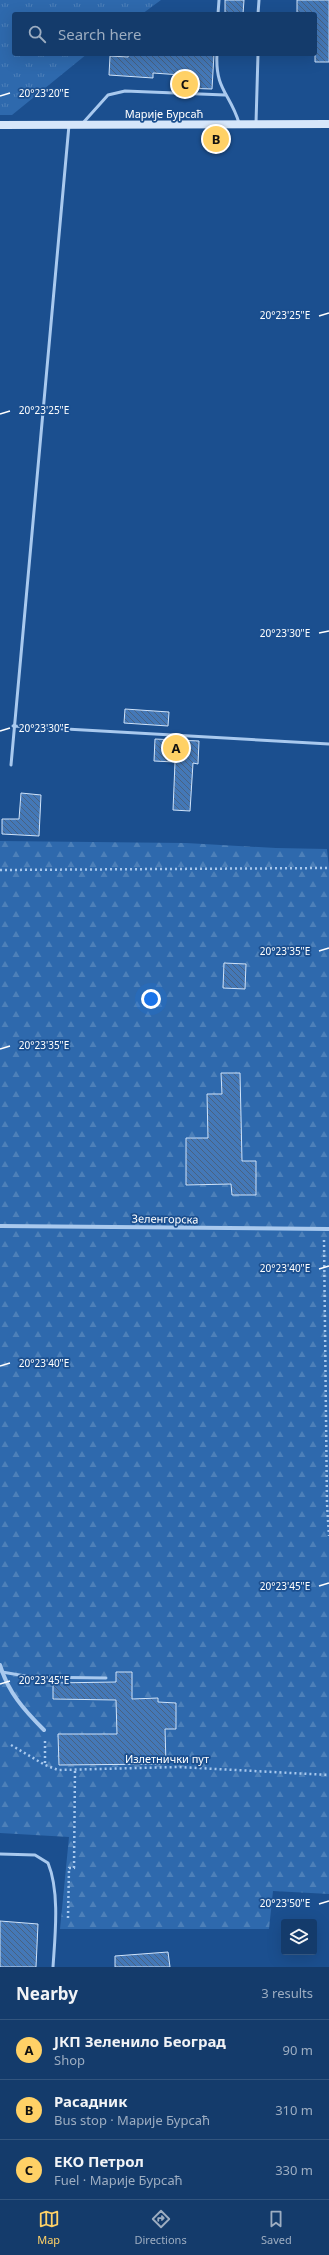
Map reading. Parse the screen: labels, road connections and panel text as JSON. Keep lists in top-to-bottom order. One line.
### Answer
{"streets":{"street":["Марије Бурсаћ","Зеленгорска"],"path":["Излетнички пут"]},"page":{"search":"Search here","pins":["C","B","A"],"heading":["Nearby","3 results"],"list":[{"mark":"A","name":"ЈКП Зеленило Београд","note":"Shop","value":"90 m"},{"mark":"B","name":"Расадник","note":"Bus stop · Марије Бурсаћ","value":"310 m"},{"mark":"C","name":"ЕКО Петрол","note":"Fuel · Марије Бурсаћ","value":"330 m"}],"nav":["Map","Directions","Saved"]},"coordinates":["20°23'20\"E","20°23'25\"E","20°23'30\"E","20°23'35\"E","20°23'40\"E","20°23'45\"E","20°23'50\"E"]}
